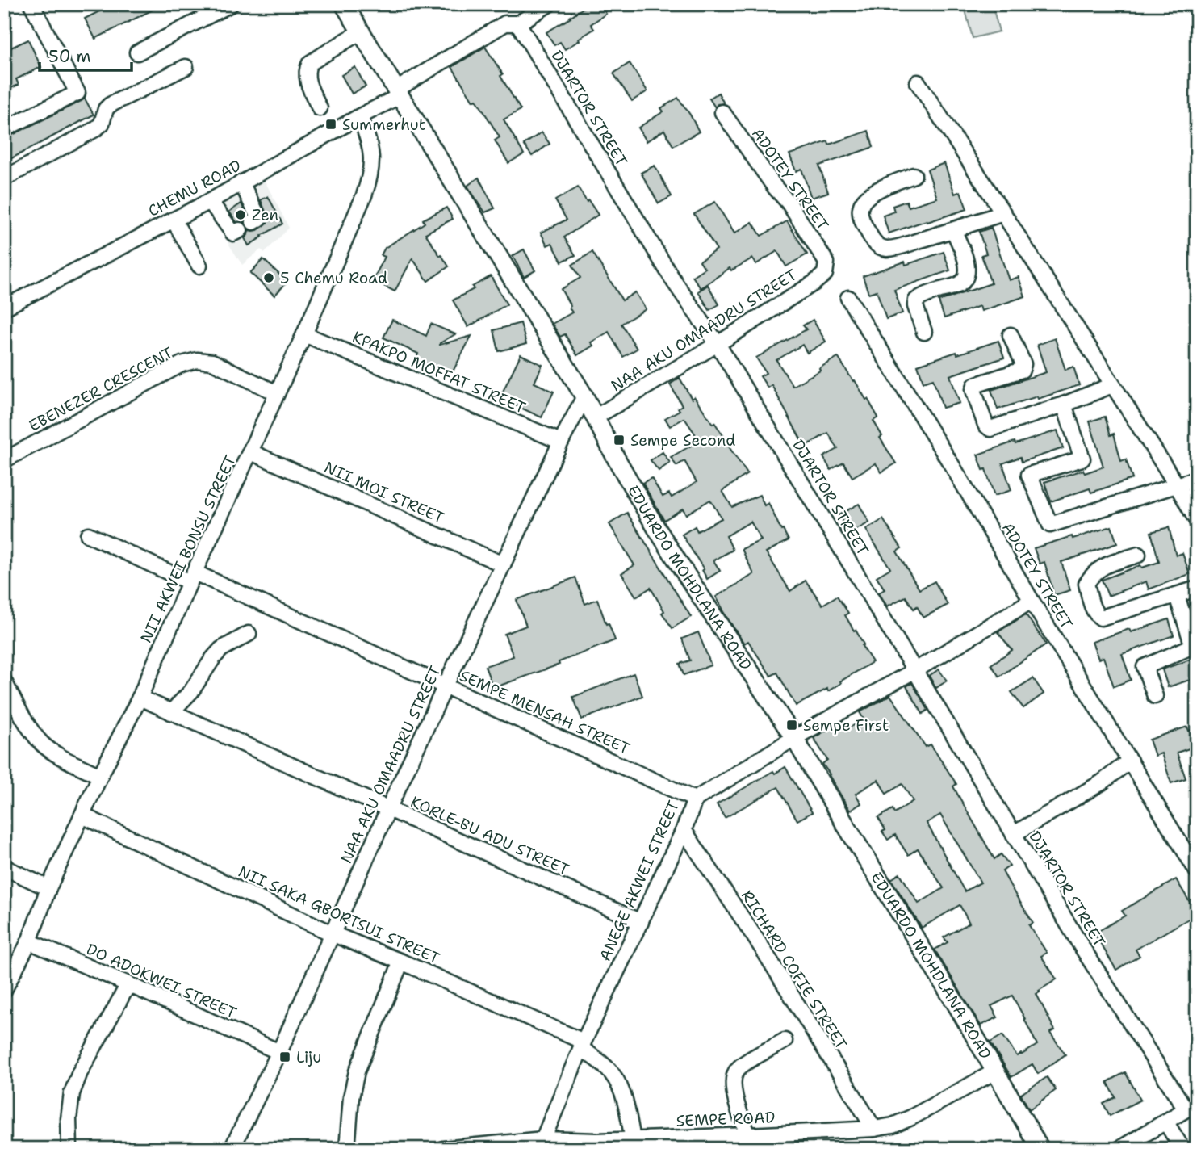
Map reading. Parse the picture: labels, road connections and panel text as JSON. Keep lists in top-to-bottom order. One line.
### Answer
{"streets":{"main road":["EDUARDO MOHDLANA ROAD"],"street":["DJARTOR STREET","ADOTEY STREET","CHEMU ROAD","NAA AKU OMAADRU STREET","KPAKPO MOFFAT STREET","EBENEZER CRESCENT","NII MOI STREET","NII AKWEI BONSU STREET","SEMPE MENSAH STREET","KORLE-BU ADU STREET","ANEGE AKWEI STREET","NII SAKA GBORTSUI STREET","RICHARD COFIE STREET","DO ADOKWEI STREET","SEMPE ROAD"]},"crossings":[["DJARTOR STREET","NAA AKU OMAADRU STREET"],["DJARTOR STREET","ANEGE AKWEI STREET"],["ADOTEY STREET","NAA AKU OMAADRU STREET"],["ADOTEY STREET","ANEGE AKWEI STREET"],["CHEMU ROAD","NII AKWEI BONSU STREET"],["CHEMU ROAD","EDUARDO MOHDLANA ROAD"],["NAA AKU OMAADRU STREET","KPAKPO MOFFAT STREET"],["NAA AKU OMAADRU STREET","NII MOI STREET"],["NAA AKU OMAADRU STREET","EDUARDO MOHDLANA ROAD"],["NAA AKU OMAADRU STREET","SEMPE MENSAH STREET"],["NAA AKU OMAADRU STREET","KORLE-BU ADU STREET"],["NAA AKU OMAADRU STREET","NII SAKA GBORTSUI STREET"],["NAA AKU OMAADRU STREET","DO ADOKWEI STREET"],["KPAKPO MOFFAT STREET","NII AKWEI BONSU STREET"],["EBENEZER CRESCENT","NII AKWEI BONSU STREET"],["NII MOI STREET","NII AKWEI BONSU STREET"],["NII AKWEI BONSU STREET","SEMPE MENSAH STREET"],["NII AKWEI BONSU STREET","KORLE-BU ADU STREET"],["NII AKWEI BONSU STREET","NII SAKA GBORTSUI STREET"],["NII AKWEI BONSU STREET","DO ADOKWEI STREET"],["EDUARDO MOHDLANA ROAD","ANEGE AKWEI STREET"],["EDUARDO MOHDLANA ROAD","SEMPE ROAD"],["SEMPE MENSAH STREET","ANEGE AKWEI STREET"],["KORLE-BU ADU STREET","ANEGE AKWEI STREET"],["ANEGE AKWEI STREET","NII SAKA GBORTSUI STREET"],["ANEGE AKWEI STREET","RICHARD COFIE STREET"],["ANEGE AKWEI STREET","SEMPE ROAD"],["NII SAKA GBORTSUI STREET","SEMPE ROAD"],["RICHARD COFIE STREET","SEMPE ROAD"]],"places":{"transit":["Summerhut","Sempe Second","Sempe First","Liju"],"other":["Zen","5 Chemu Road"]},"scale_bar":"50 m"}
